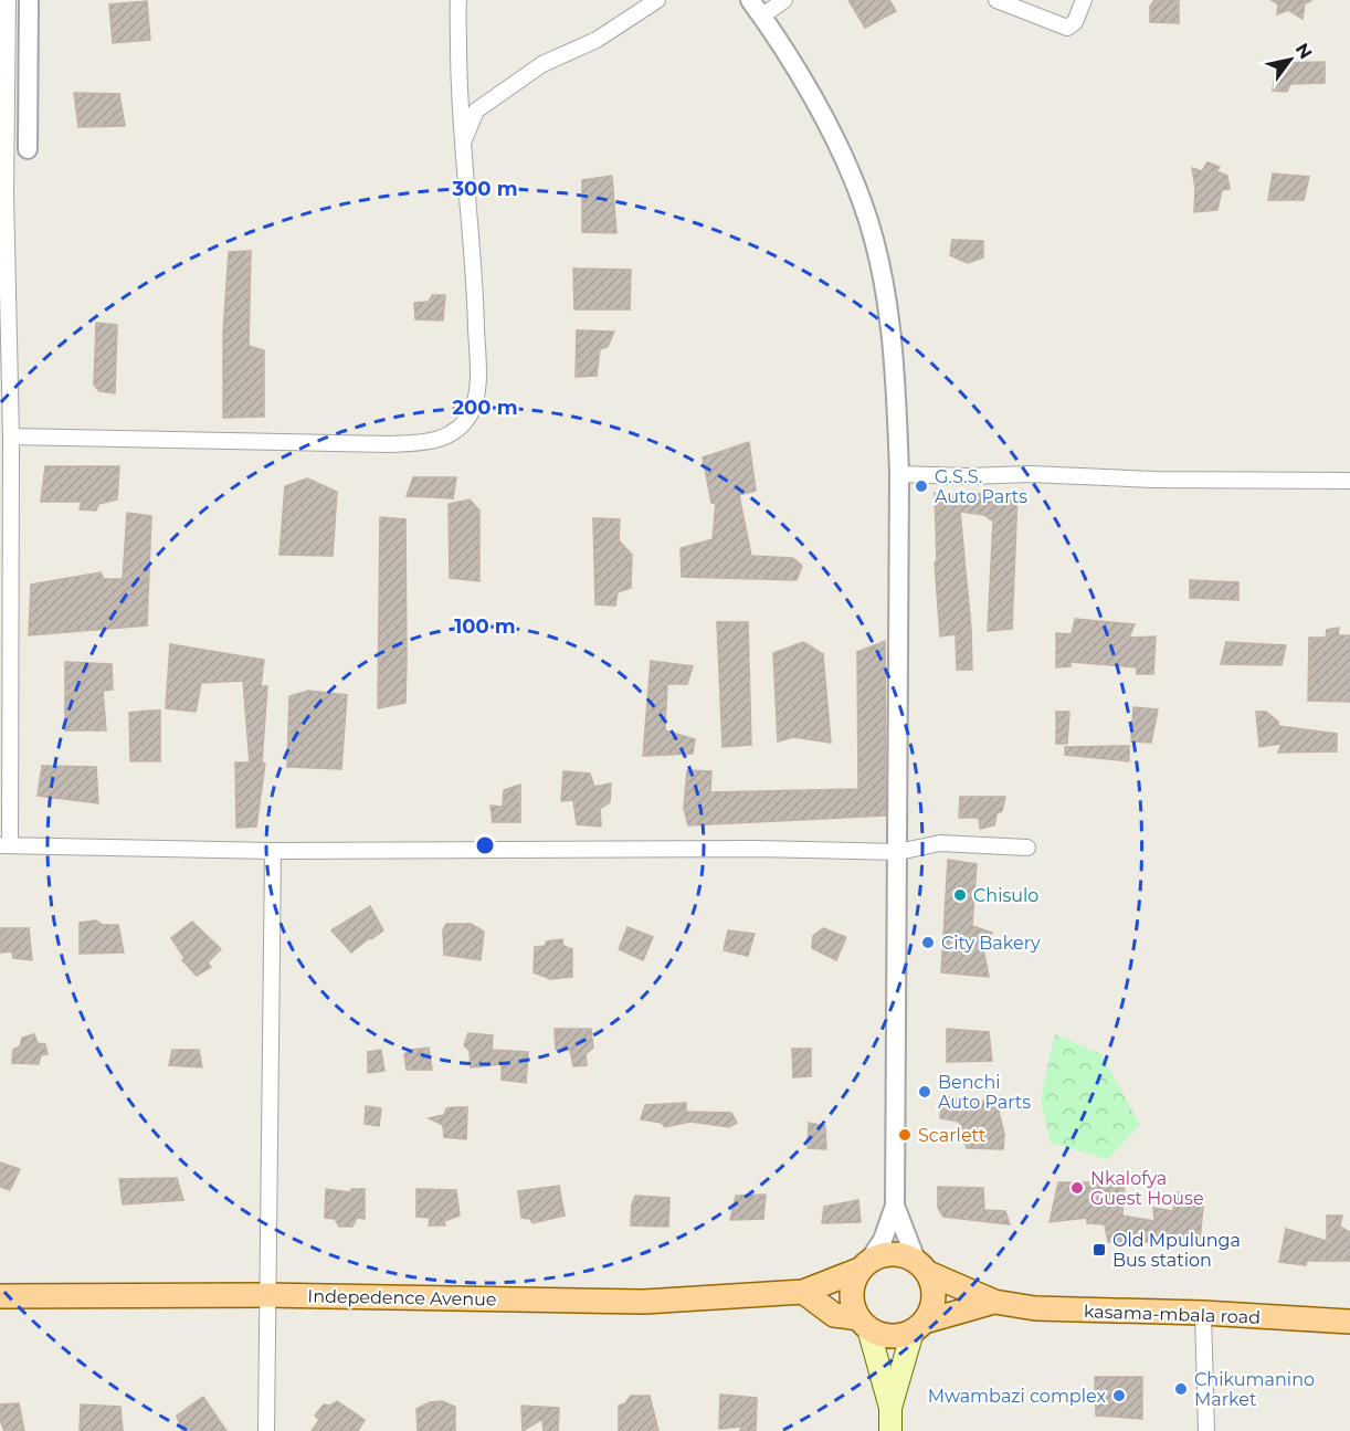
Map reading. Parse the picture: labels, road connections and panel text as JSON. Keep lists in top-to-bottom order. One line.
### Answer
{"streets":{"main road":["Indepedence Avenue","kasama-mbala road"]},"places":{"other":["G.S.S. Auto Parts","Chisulo","City Bakery","Benchi Auto Parts","Scarlett","Nkalofya Guest House","Chikumanino Market","Mwambazi complex"],"transit":["Old Mpulunga Bus station"]},"north":"top right","rings":["300 m","200 m","100 m"]}
